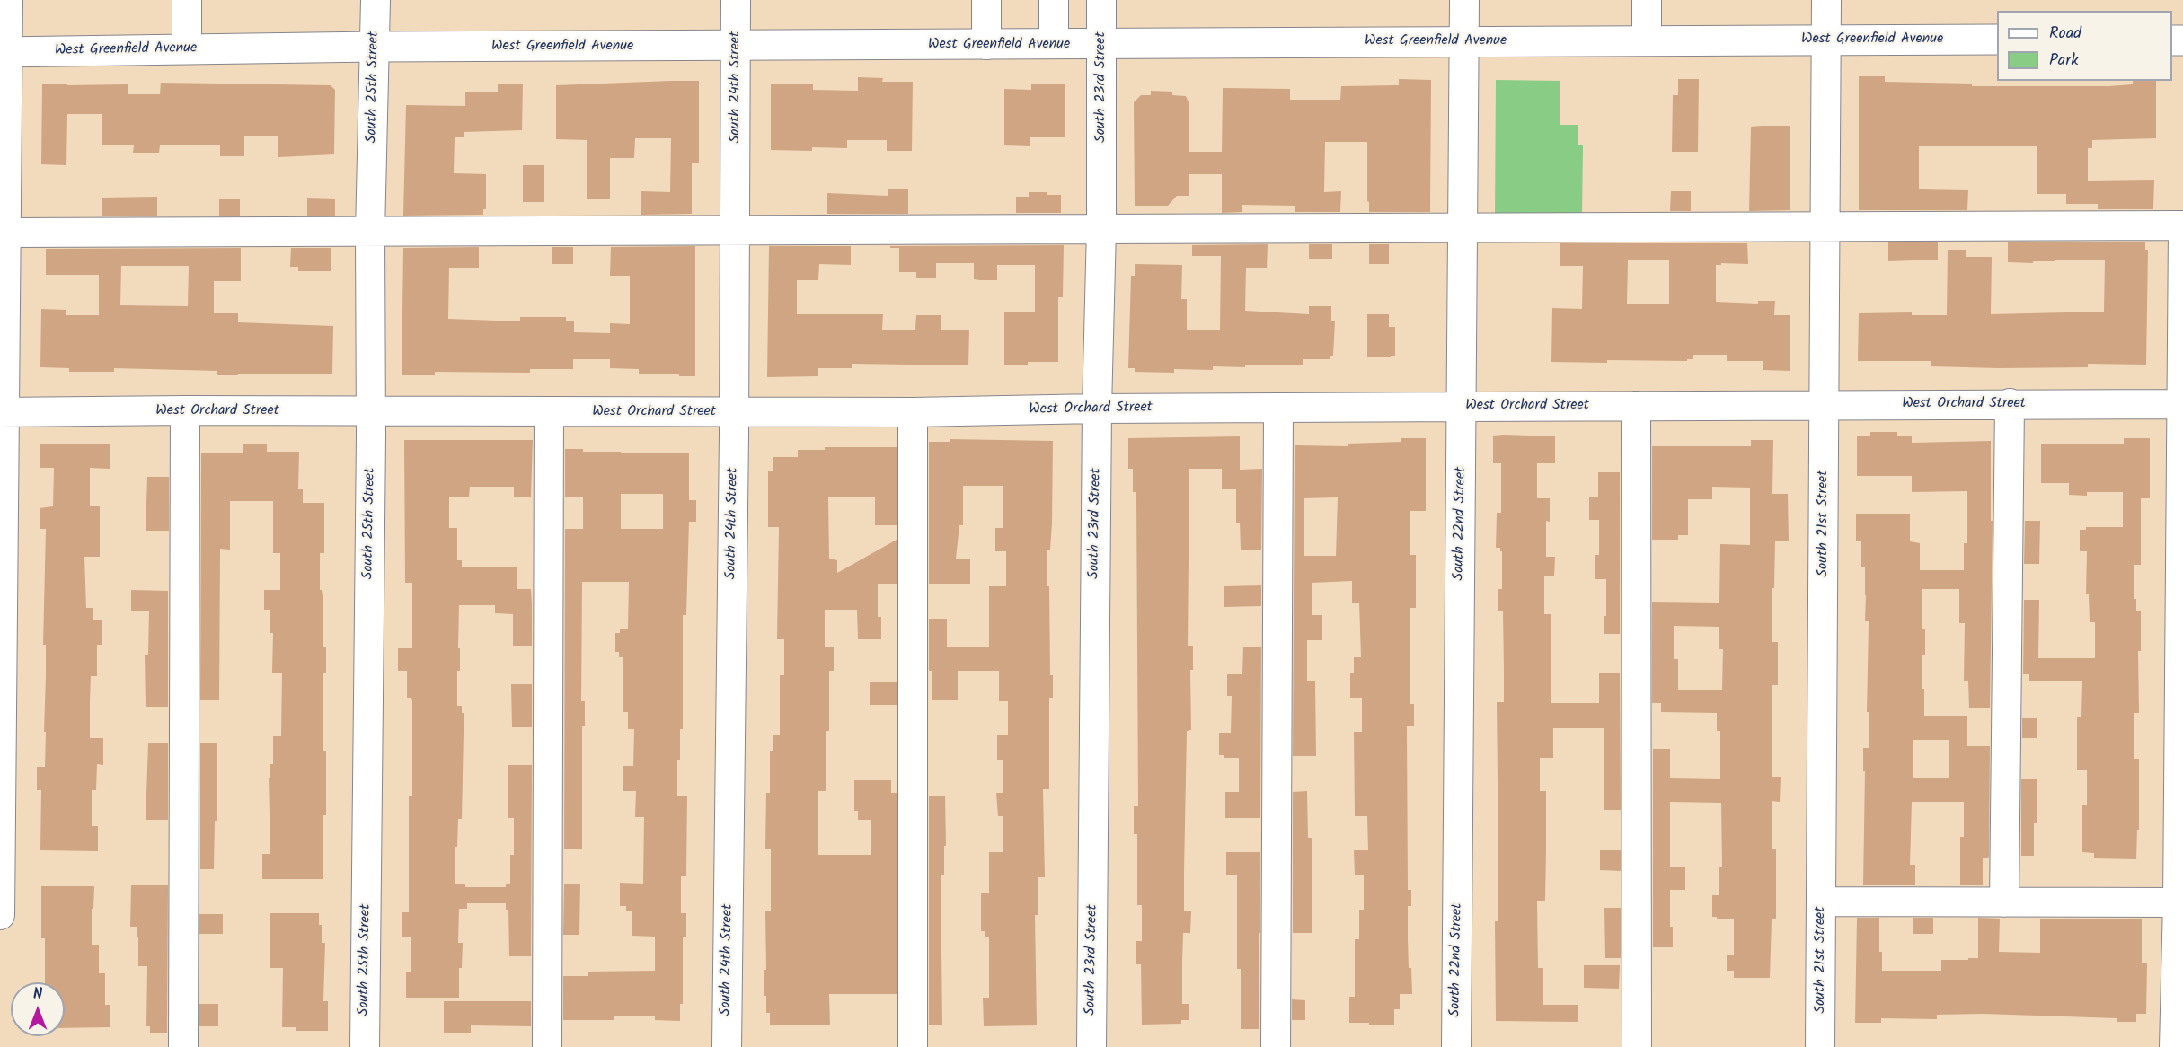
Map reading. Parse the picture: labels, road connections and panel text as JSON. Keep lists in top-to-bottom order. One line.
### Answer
{"streets":{"main road":["West Greenfield Avenue"],"street":["South 25th Street","South 24th Street","South 23rd Street","West Orchard Street","South 22nd Street","South 21st Street"]},"crossings":[["West Greenfield Avenue","South 25th Street"],["West Greenfield Avenue","South 24th Street"],["West Greenfield Avenue","South 23rd Street"],["West Greenfield Avenue","South 22nd Street"],["West Greenfield Avenue","South 21st Street"],["South 25th Street","West Orchard Street"],["South 24th Street","West Orchard Street"],["South 23rd Street","West Orchard Street"],["West Orchard Street","South 22nd Street"],["West Orchard Street","South 21st Street"]],"legend":["Road","Park"],"north":"top"}
